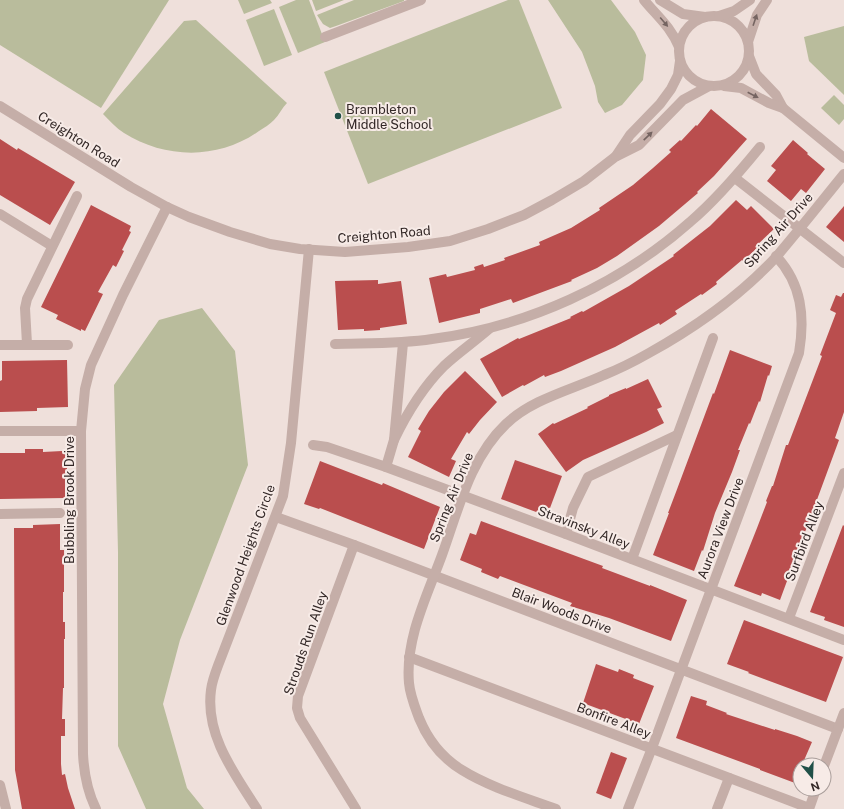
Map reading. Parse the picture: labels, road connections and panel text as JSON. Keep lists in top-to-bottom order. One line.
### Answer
{"streets":{"street":["Creighton Road","Spring Air Drive","Bubbling Brook Drive","Stravinsky Alley","Aurora View Drive","Surfbird Alley","Glenwood Heights Circle","Blair Woods Drive","Strouds Run Alley","Bonfire Alley"]},"crossings":[["Creighton Road","Bubbling Brook Drive"],["Creighton Road","Glenwood Heights Circle"],["Spring Air Drive","Stravinsky Alley"],["Spring Air Drive","Aurora View Drive"],["Spring Air Drive","Blair Woods Drive"],["Spring Air Drive","Bonfire Alley"],["Stravinsky Alley","Aurora View Drive"],["Stravinsky Alley","Surfbird Alley"],["Aurora View Drive","Blair Woods Drive"],["Aurora View Drive","Bonfire Alley"],["Glenwood Heights Circle","Blair Woods Drive"],["Blair Woods Drive","Strouds Run Alley"]],"places":["Brambleton Middle School"],"north":"bottom"}
